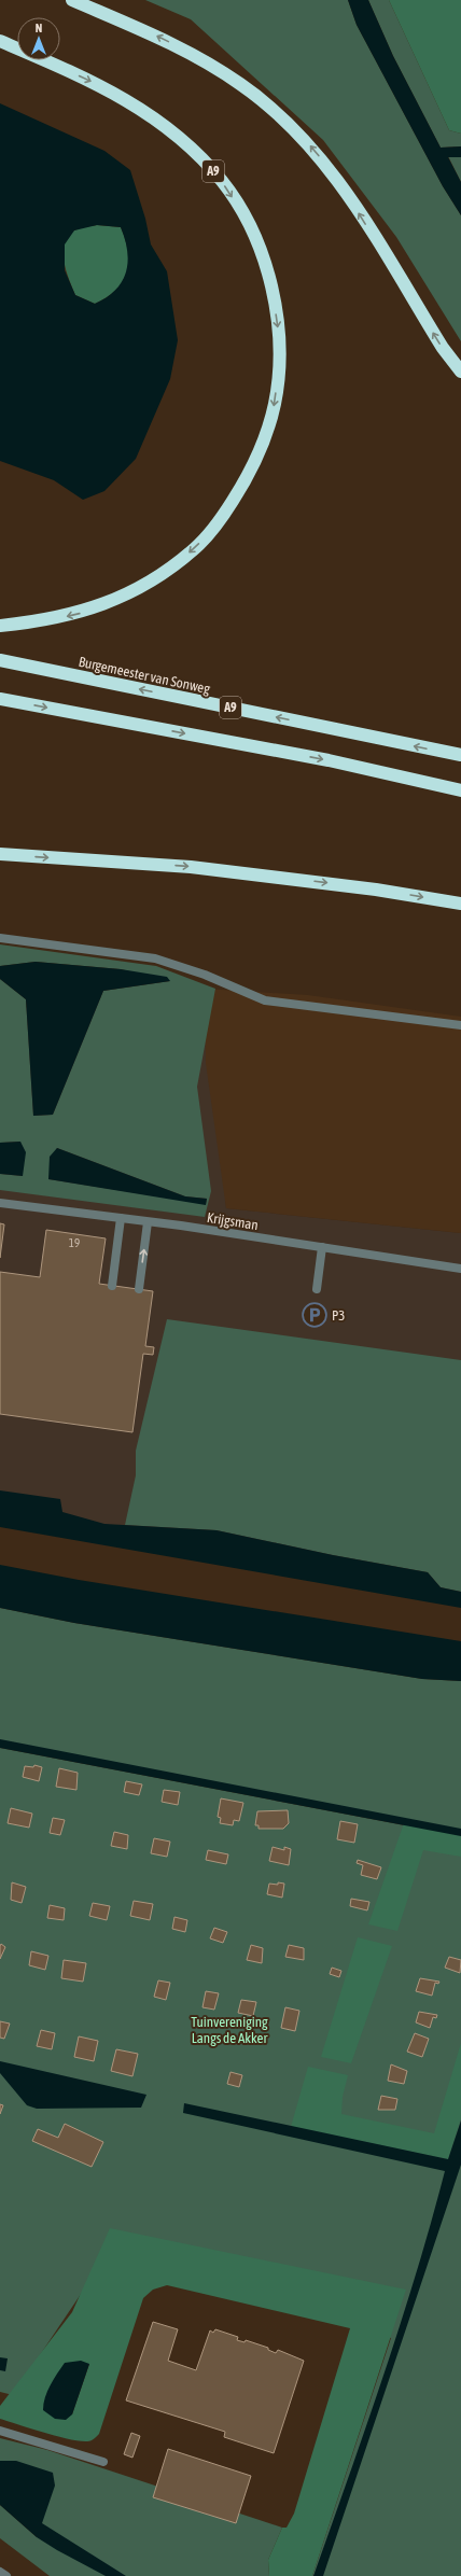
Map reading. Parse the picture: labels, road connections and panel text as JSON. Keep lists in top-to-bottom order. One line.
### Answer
{"streets":{"highway":["A9","Burgemeester van Sonweg"],"street":["Krijgsman"]},"parks":["Tuinvereniging Langs de Akker"],"places":{"parking":["P3"]},"house_numbers":["19"],"north":"top"}
